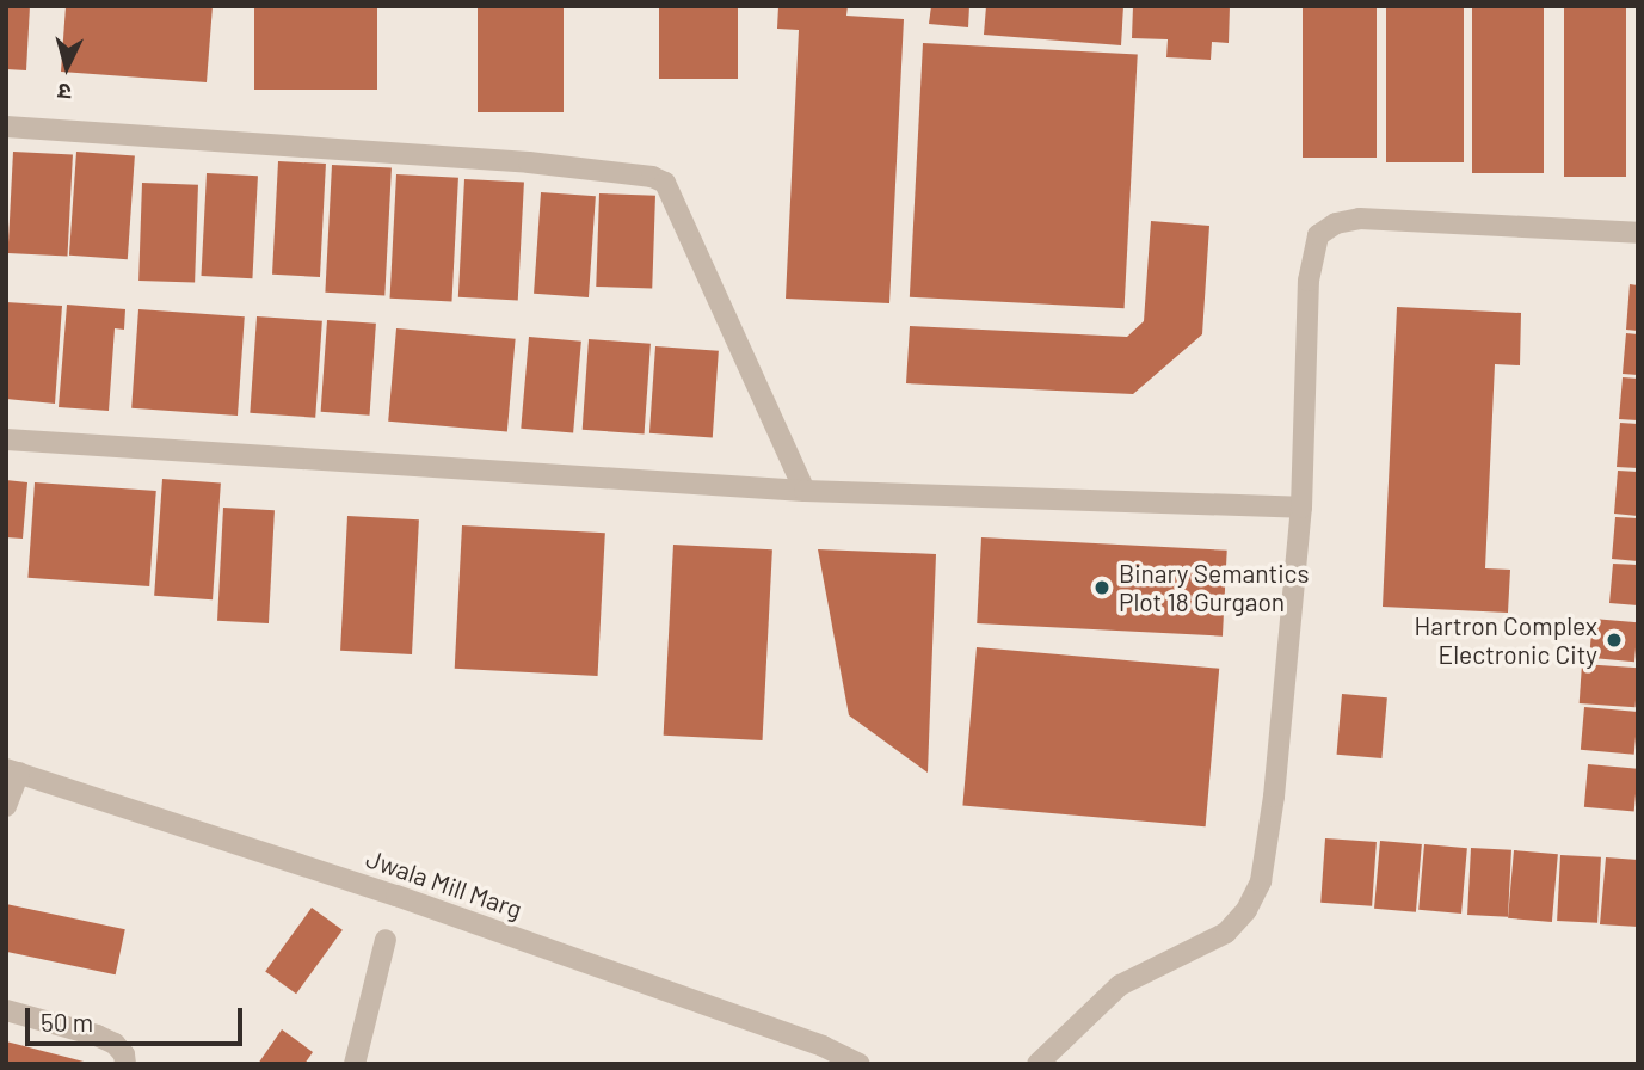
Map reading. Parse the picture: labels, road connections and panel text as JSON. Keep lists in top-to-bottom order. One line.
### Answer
{"streets":{"street":["Jwala Mill Marg"]},"places":["Binary Semantics Plot 18 Gurgaon","Hartron Complex Electronic City"],"scale_bar":"50 m","north":"bottom"}
